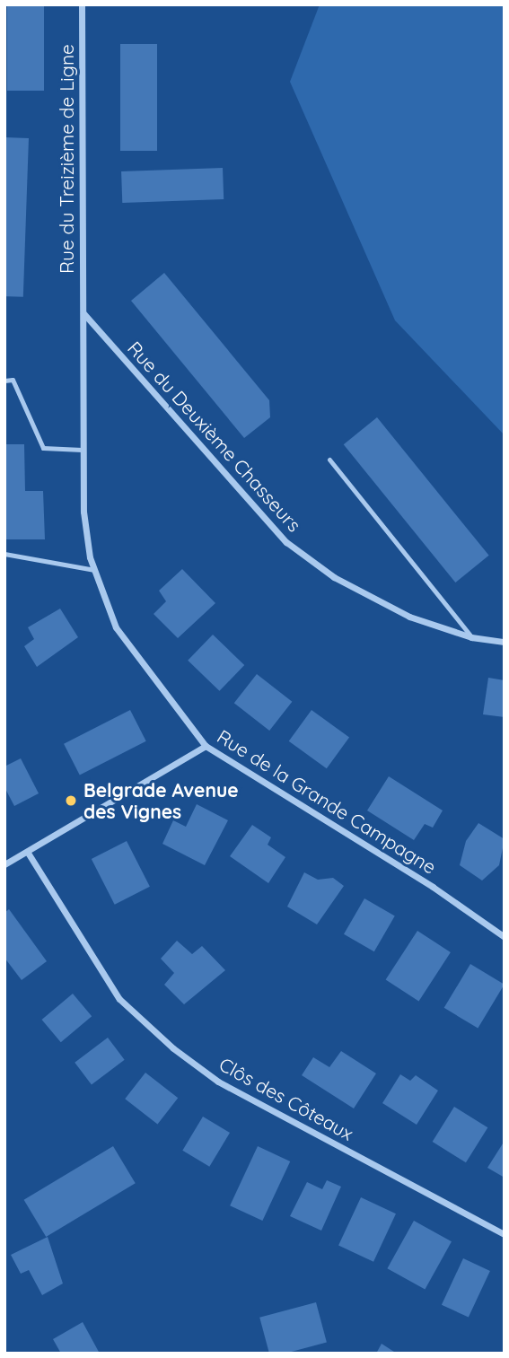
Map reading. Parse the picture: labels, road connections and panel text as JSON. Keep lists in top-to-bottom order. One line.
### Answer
{"streets":{"street":["Rue du Treizième de Ligne","Rue du Deuxième Chasseurs","Rue de la Grande Campagne","Clôs des Côteaux"]},"crossings":[["Rue du Treizième de Ligne","Rue du Deuxième Chasseurs"],["Rue du Treizième de Ligne","Rue de la Grande Campagne"],["Rue du Deuxième Chasseurs","Rue de la Grande Campagne"]],"places":["Belgrade Avenue des Vignes"]}
